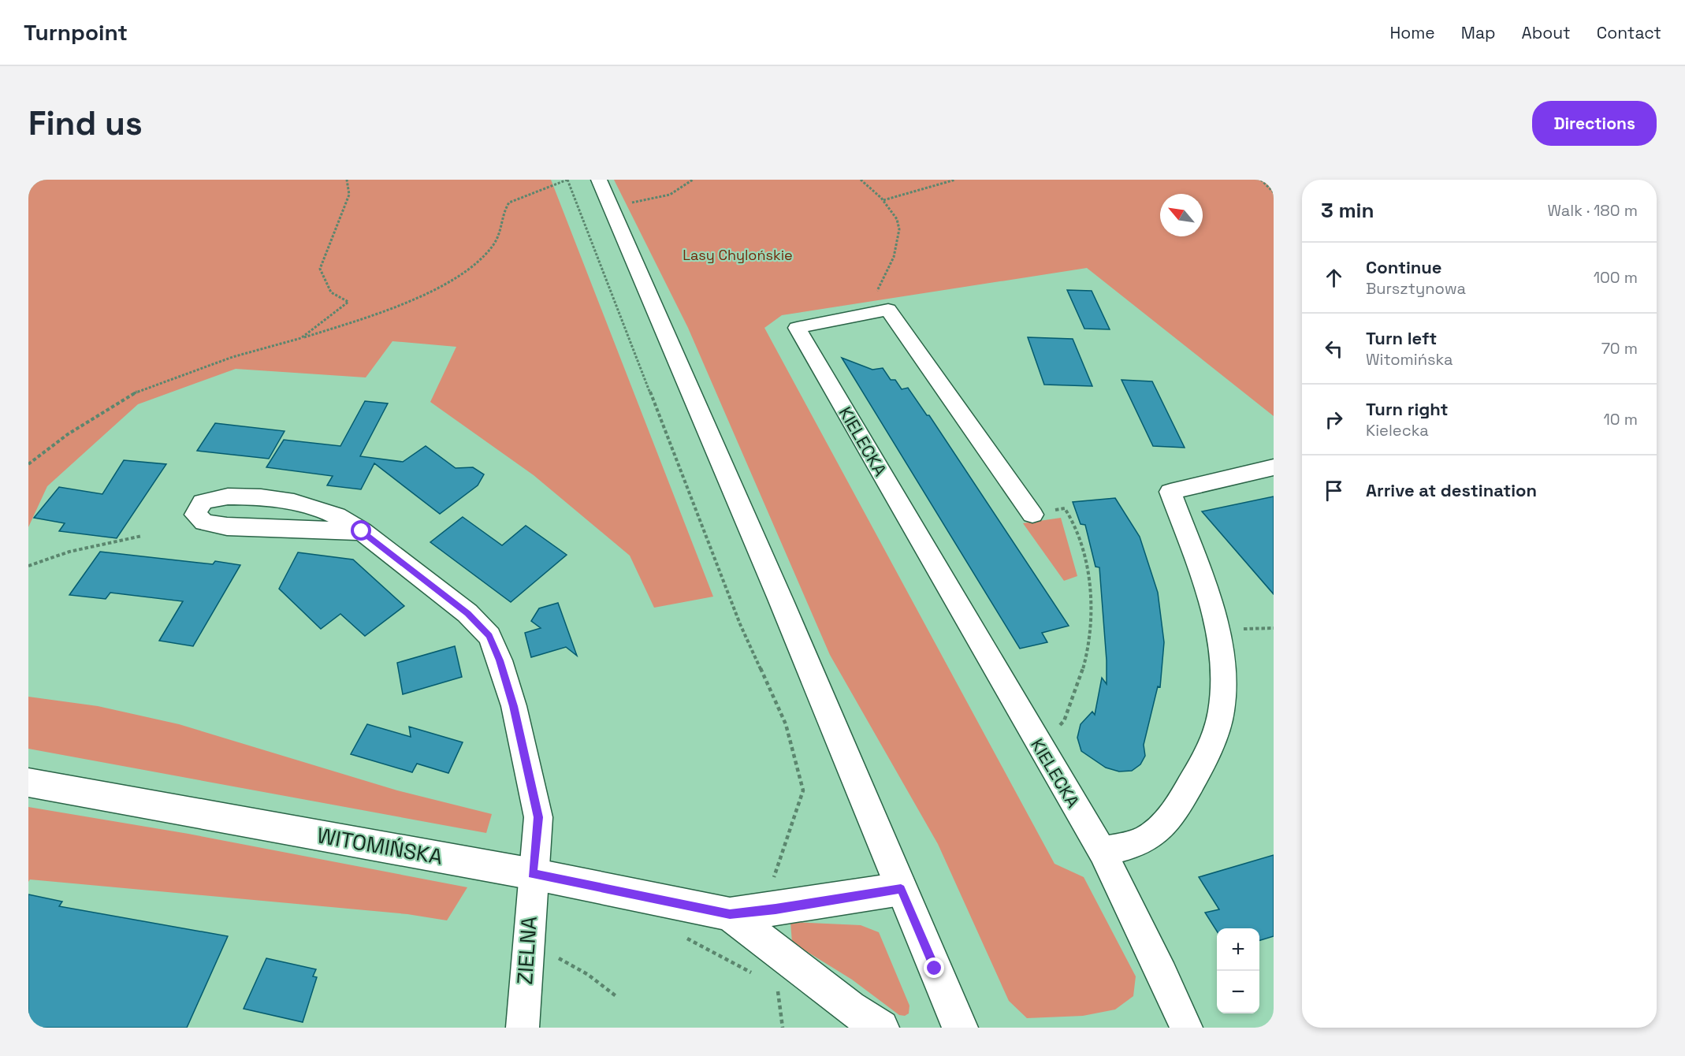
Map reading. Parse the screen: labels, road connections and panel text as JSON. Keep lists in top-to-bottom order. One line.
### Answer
{"streets":{"main road":["WITOMIŃSKA"],"street":["KIELECKA","ZIELNA"]},"crossings":[["WITOMIŃSKA","ZIELNA"]],"parks":["Lasy Chylońskie"],"north":"top left","page":{"header":"Turnpoint","nav":["Home","Map","About","Contact"],"buttons":"Directions","title":"Find us","heading":["3 min","Walk · 180 m"],"list":[["Continue","Bursztynowa","100 m"],["Turn left","Witomińska","70 m"],["Turn right","Kielecka","10 m"],"Arrive at destination"],"map_buttons":["+","−"]}}
